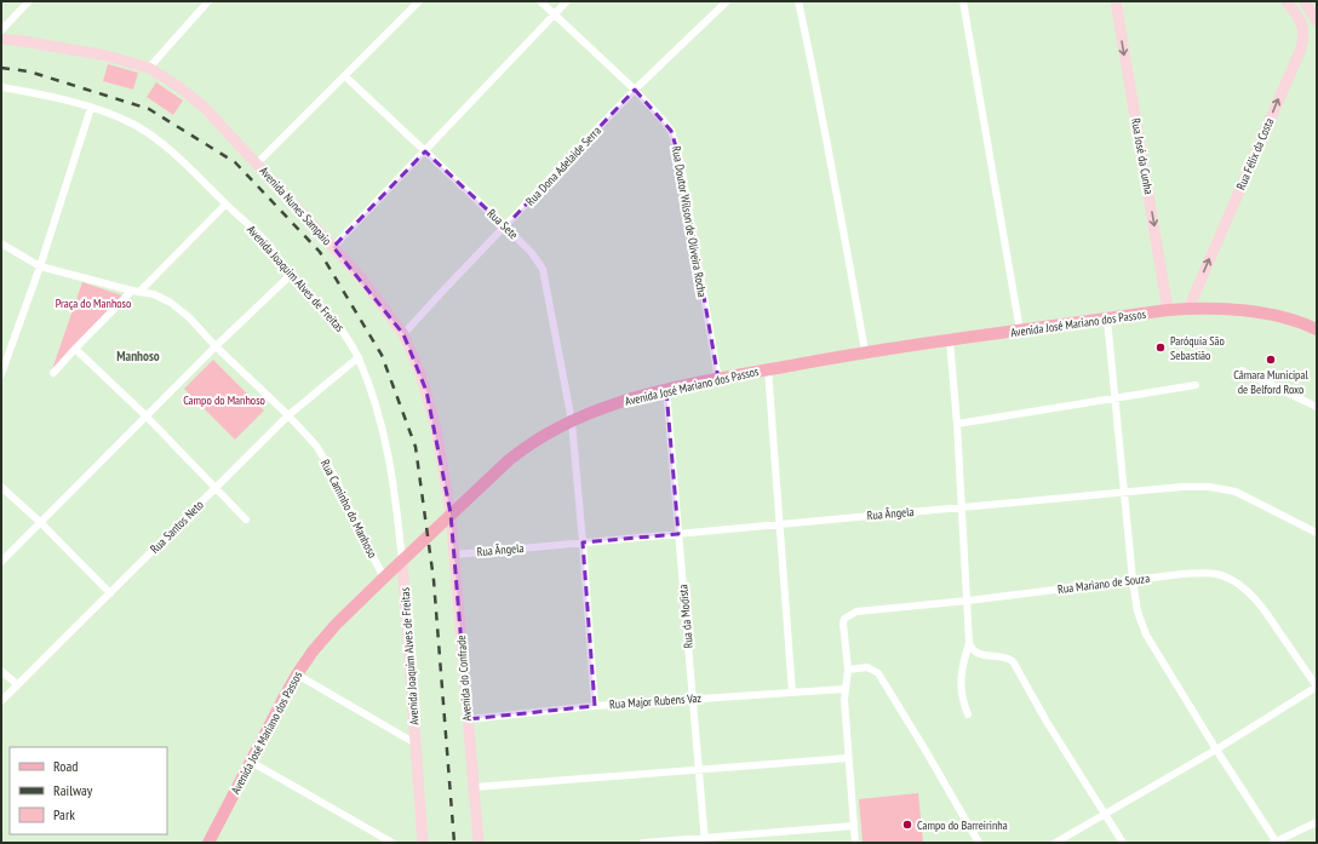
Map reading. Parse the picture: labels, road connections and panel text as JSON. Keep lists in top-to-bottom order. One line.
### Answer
{"streets":{"main road":["Avenida José Mariano dos Passos"],"street":["Rua Félix da Costa","Rua José da Cunha","Rua Dona Adelaide Serra","Avenida Nunes Sampaio","Rua Doutor Wilson de Oliveira Rocha","Rua Sete","Avenida Joaquim Alves de Freitas","Rua Caminho do Manhoso","Rua Ângela","Rua Santos Neto","Rua Mariano de Souza","Rua da Modista","Avenida do Confrade","Rua Major Rubens Vaz"]},"crossings":[["Rua Félix da Costa","Avenida José Mariano dos Passos"],["Rua José da Cunha","Avenida José Mariano dos Passos"],["Rua Dona Adelaide Serra","Avenida Nunes Sampaio"],["Rua Dona Adelaide Serra","Rua Doutor Wilson de Oliveira Rocha"],["Rua Dona Adelaide Serra","Rua Sete"],["Avenida Nunes Sampaio","Avenida José Mariano dos Passos"],["Avenida Nunes Sampaio","Avenida do Confrade"],["Rua Doutor Wilson de Oliveira Rocha","Avenida José Mariano dos Passos"],["Rua Sete","Avenida José Mariano dos Passos"],["Rua Sete","Rua Ângela"],["Rua Sete","Rua Major Rubens Vaz"],["Avenida Joaquim Alves de Freitas","Avenida José Mariano dos Passos"],["Avenida Joaquim Alves de Freitas","Rua Santos Neto"],["Avenida José Mariano dos Passos","Rua Caminho do Manhoso"],["Avenida José Mariano dos Passos","Rua da Modista"],["Avenida José Mariano dos Passos","Avenida do Confrade"],["Rua Caminho do Manhoso","Rua Santos Neto"],["Rua Ângela","Rua da Modista"],["Rua Ângela","Avenida do Confrade"],["Rua da Modista","Rua Major Rubens Vaz"],["Avenida do Confrade","Rua Major Rubens Vaz"]],"one_way":["Rua Félix da Costa","Rua José da Cunha"],"districts":["Manhoso"],"parks":["Praça do Manhoso","Campo do Manhoso"],"places":["Paróquia São Sebastião","Câmara Municipal de Belford Roxo","Campo do Barreirinha"],"legend":["Road","Railway","Park"]}
